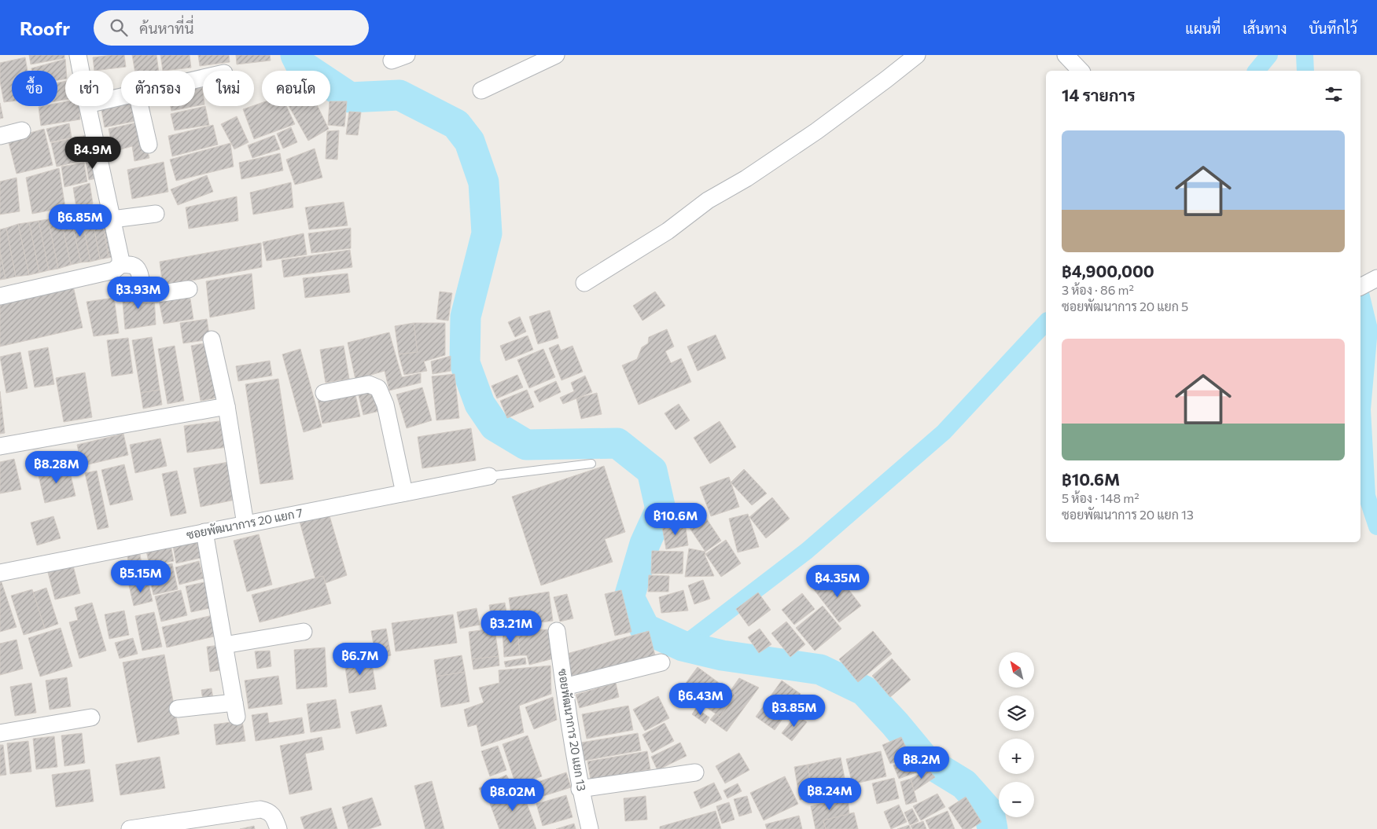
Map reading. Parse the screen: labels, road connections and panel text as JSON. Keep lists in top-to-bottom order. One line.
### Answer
{"streets":{"street":["ซอยพัฒนาการ 20 แยก 7","ซอยพัฒนาการ 20 แยก 13"]},"north":"top left","page":{"header":"Roofr","search":"ค้นหาที่นี่","nav":["แผนที่","เส้นทาง","บันทึกไว้"],"chip":["ซื้อ","เช่า","ตัวกรอง","ใหม่","คอนโด"],"heading":"14 รายการ","list":[{"name":"฿4,900,000","note":"3 ห้อง · 86 m² · ซอยพัฒนาการ 20 แยก 5"},{"name":"฿10.6M","note":"5 ห้อง · 148 m² · ซอยพัฒนาการ 20 แยก 13"}],"price":["฿4.9M","฿6.85M","฿3.93M","฿8.28M","฿10.6M","฿5.15M","฿4.35M","฿3.21M","฿6.7M","฿6.43M","฿3.85M","฿8.2M","฿8.24M","฿8.02M"],"map_buttons":["+","−"]}}
